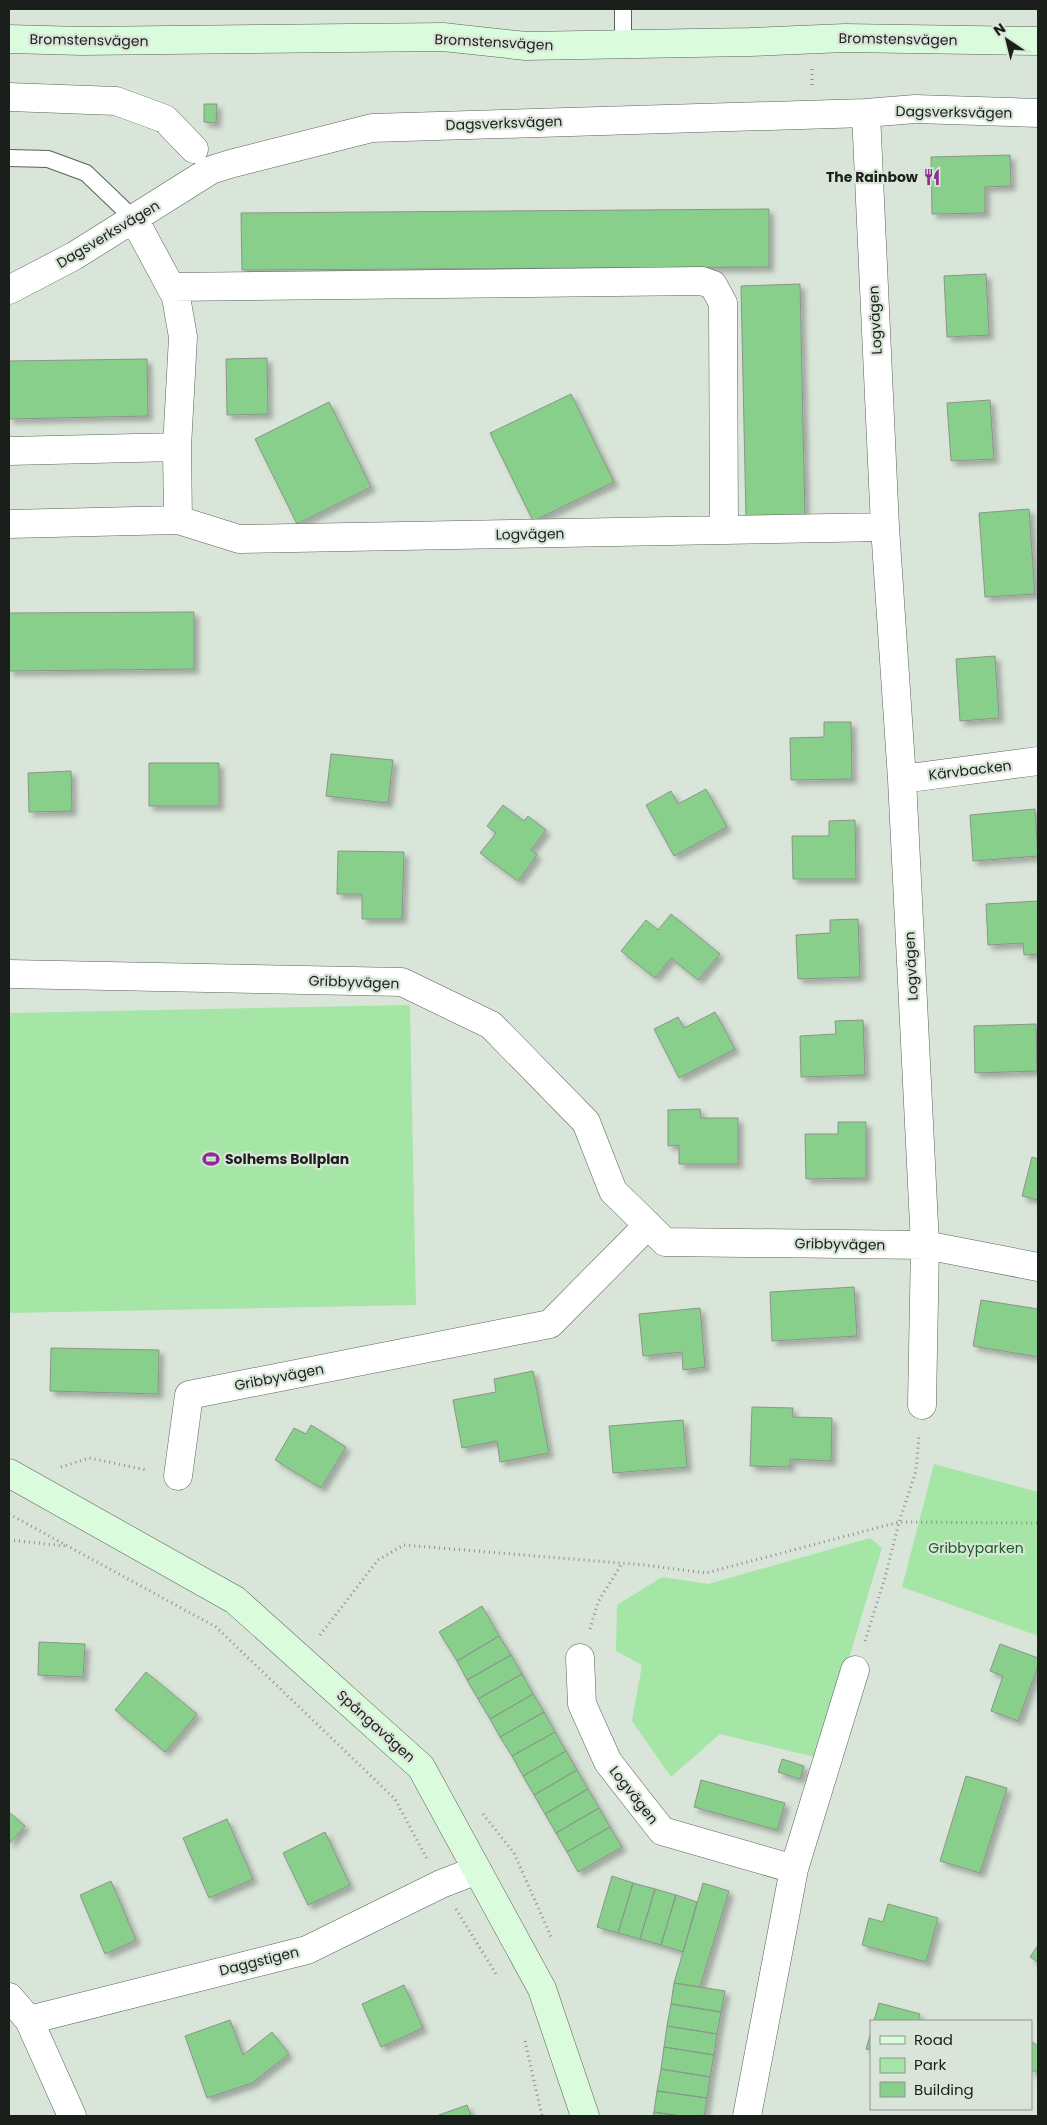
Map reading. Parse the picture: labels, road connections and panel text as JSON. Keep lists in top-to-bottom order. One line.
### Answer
{"streets":{"street":["Bromstensvägen","Dagsverksvägen","Logvägen","Kärvbacken","Gribbyvägen","Spångavägen","Daggstigen"]},"crossings":[["Dagsverksvägen","Logvägen"],["Logvägen","Kärvbacken"],["Logvägen","Gribbyvägen"],["Spångavägen","Daggstigen"]],"parks":["Gribbyparken"],"places":{"restaurant":["The Rainbow"],"sports":["Solhems Bollplan"]},"legend":["Road","Park","Building"],"north":"top left"}
